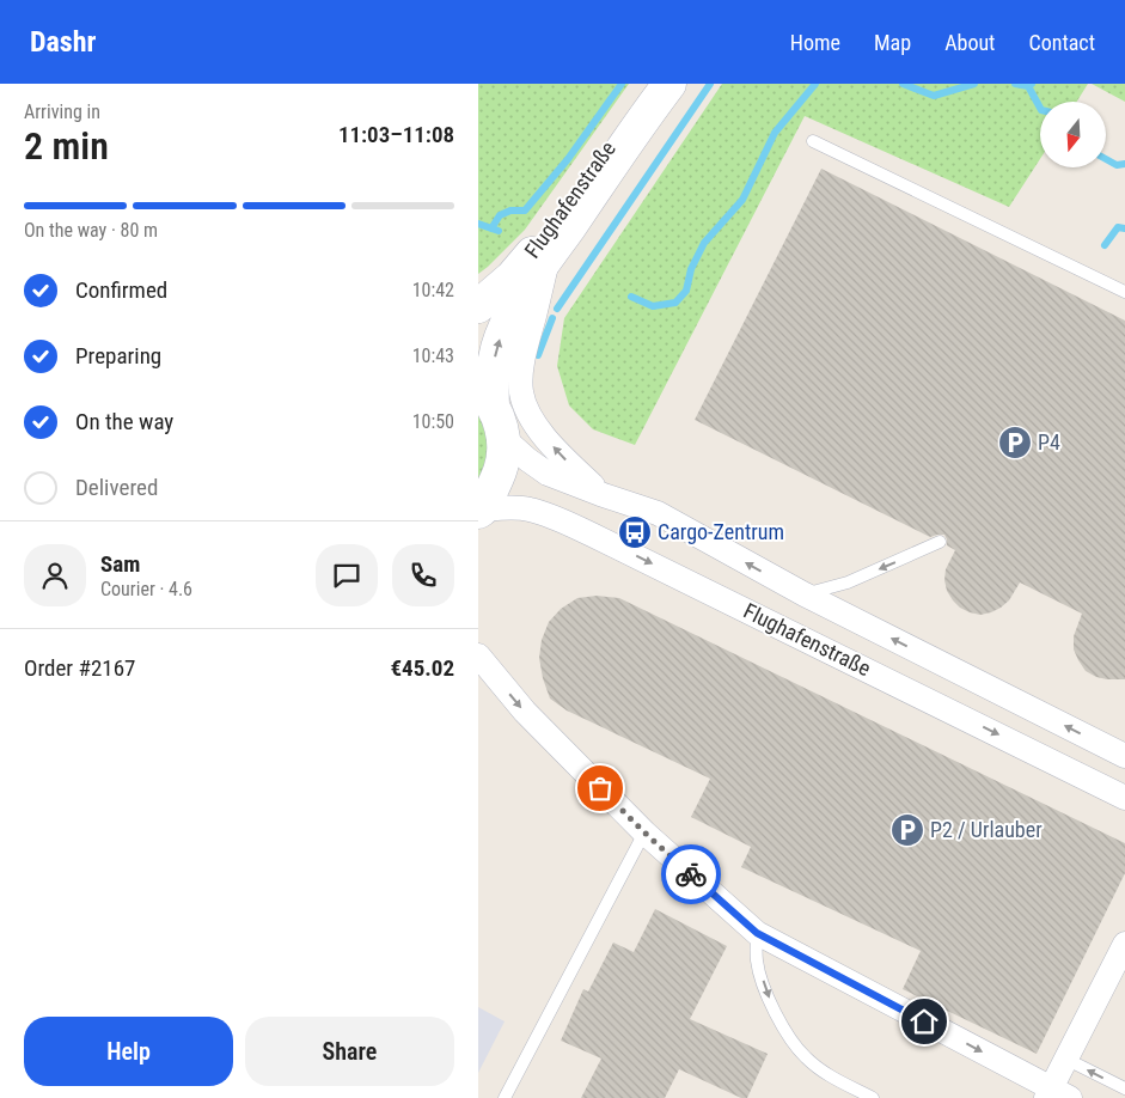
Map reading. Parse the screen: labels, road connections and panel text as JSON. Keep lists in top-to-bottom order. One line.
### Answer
{"streets":{"main road":["Flughafenstraße"]},"places":{"parking":["P4","P2 / Urlauber"],"bus stop":["Cargo-Zentrum"]},"north":"bottom","page":{"header":"Dashr","nav":["Home","Map","About","Contact"],"heading":["2 min","Arriving in","11:03–11:08"],"panel":["Sam","Courier · 4.6","Order #2167","€45.02"],"bar":"On the way · 80 m","list":[["Confirmed","10:42"],["Preparing","10:43"],["On the way","10:50"],"Delivered"],"buttons":["Help","Share"]}}
